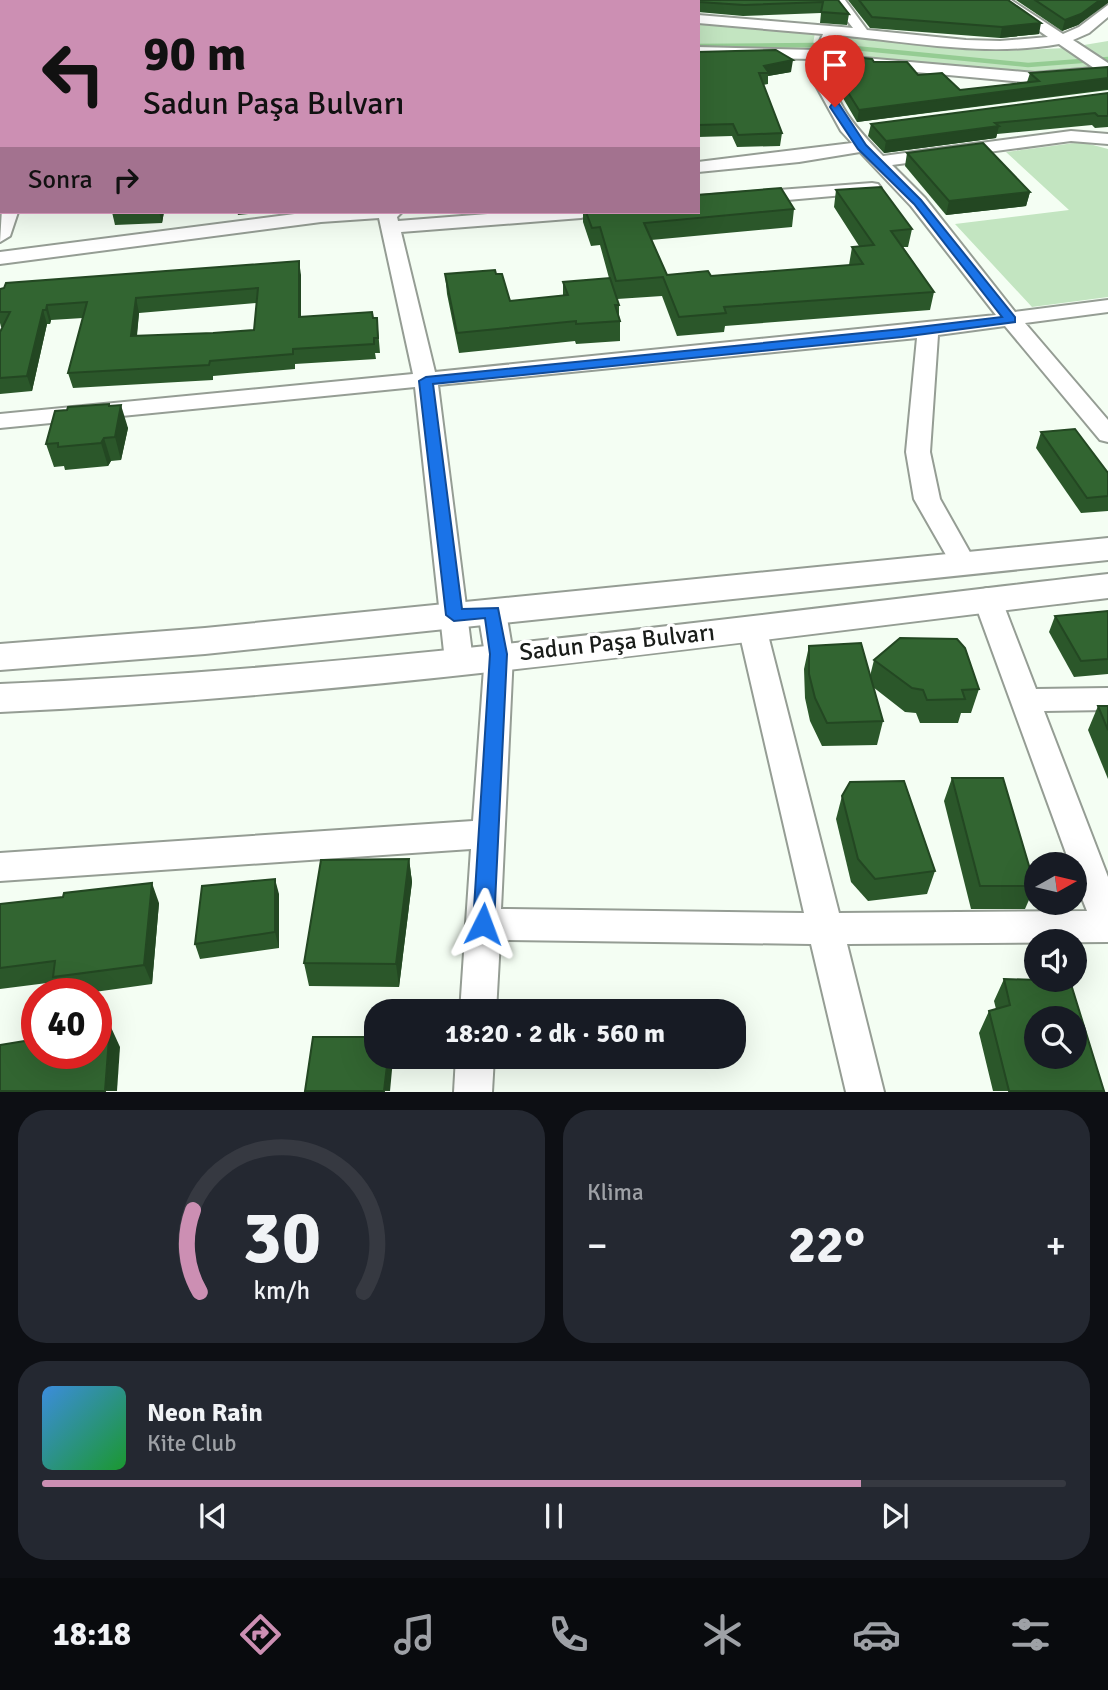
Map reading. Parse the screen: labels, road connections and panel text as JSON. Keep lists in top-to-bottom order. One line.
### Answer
{"streets":{"main road":["Sadun Paşa Bulvarı"]},"north":"right","page":{"turn":["90 m","Sadun Paşa Bulvarı"],"then":"Sonra","limit":"40","trip":"18:20 · 2 dk · 560 m","tile":"Klima","heat":["−","22°","+"],"song":["Neon Rain","Kite Club"],"tabs":"18:18","gauge":["30","km/h"]}}
